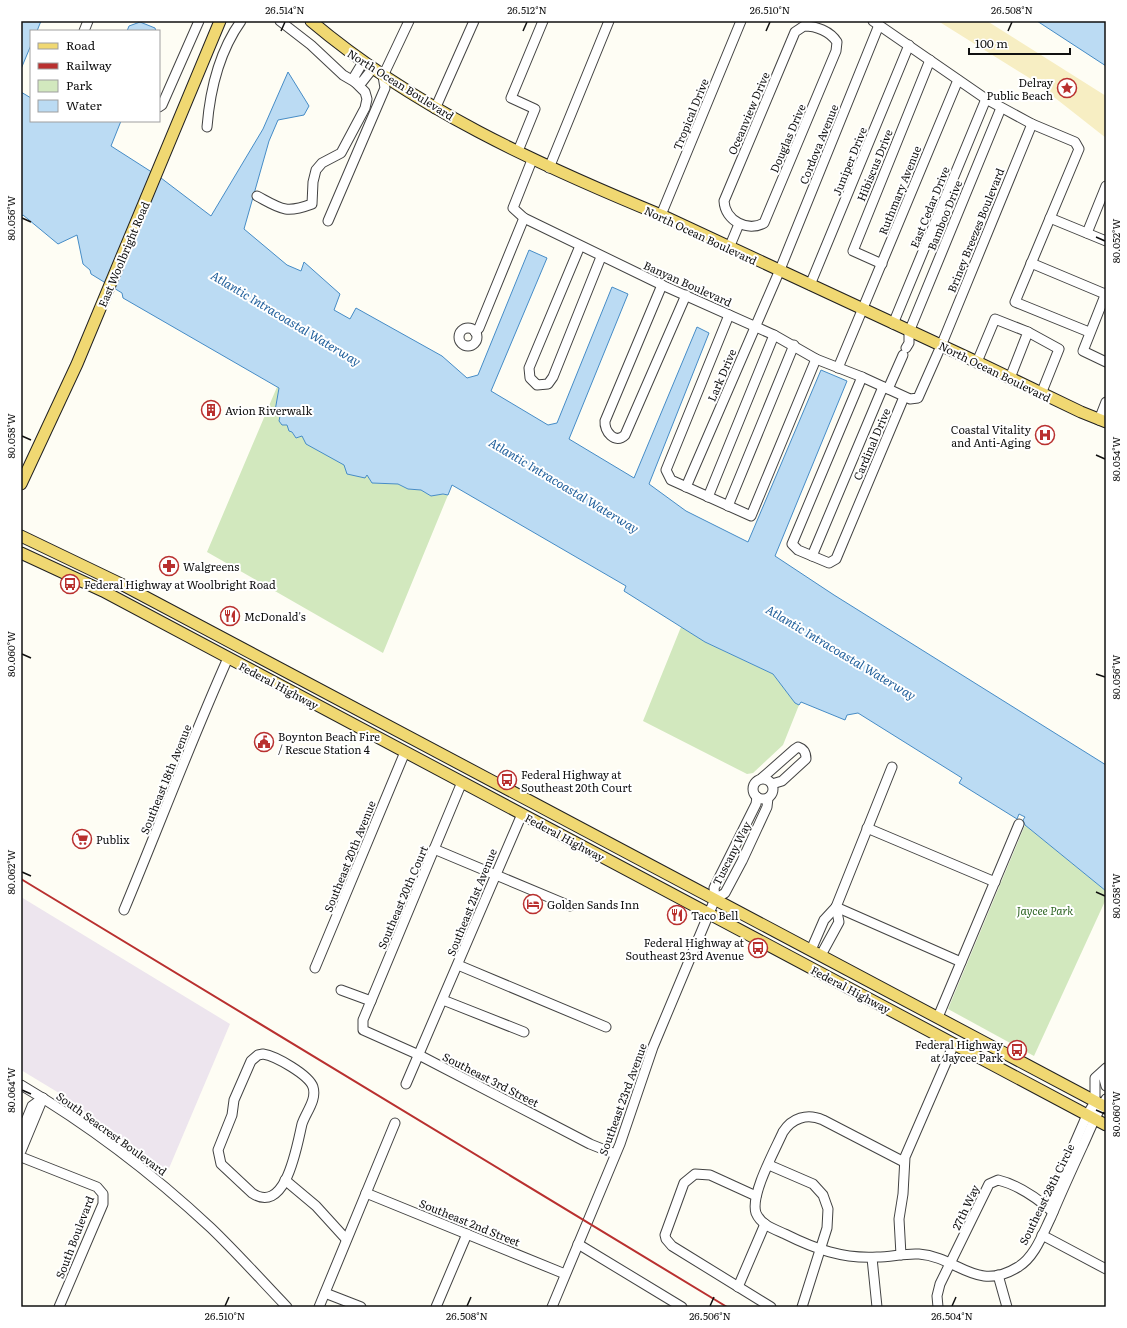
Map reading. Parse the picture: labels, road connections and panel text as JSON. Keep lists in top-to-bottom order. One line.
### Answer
{"streets":{"main road":["North Ocean Boulevard","East Woolbright Road","Federal Highway"],"street":["Oceanview Drive","Tropical Drive","Douglas Drive","Cordova Avenue","Juniper Drive","Hibiscus Drive","Ruthmary Avenue","East Cedar Drive","Bamboo Drive","Briney Breezes Boulevard","Banyan Boulevard","Lark Drive","Cardinal Drive","Southeast 18th Avenue","Tuscany Way","Southeast 20th Avenue","Southeast 20th Court","Southeast 21st Avenue","Southeast 3rd Street","Southeast 23rd Avenue","South Seacrest Boulevard","Southeast 28th Circle","27th Way","Southeast 2nd Street","South Boulevard"]},"crossings":[["North Ocean Boulevard","Tropical Drive"],["North Ocean Boulevard","Cordova Avenue"],["North Ocean Boulevard","Juniper Drive"],["North Ocean Boulevard","Ruthmary Avenue"],["North Ocean Boulevard","East Cedar Drive"],["North Ocean Boulevard","Bamboo Drive"],["North Ocean Boulevard","Briney Breezes Boulevard"],["North Ocean Boulevard","Lark Drive"],["Oceanview Drive","Douglas Drive"],["Cordova Avenue","Lark Drive"],["Hibiscus Drive","Ruthmary Avenue"],["Ruthmary Avenue","Banyan Boulevard"],["Bamboo Drive","Banyan Boulevard"],["Bamboo Drive","Cardinal Drive"],["Banyan Boulevard","Lark Drive"],["Banyan Boulevard","Cardinal Drive"],["Federal Highway","Southeast 18th Avenue"],["Federal Highway","Tuscany Way"],["Federal Highway","Southeast 20th Avenue"],["Federal Highway","Southeast 20th Court"],["Federal Highway","Southeast 21st Avenue"],["Federal Highway","Southeast 23rd Avenue"],["Federal Highway","Southeast 28th Circle"],["Tuscany Way","Southeast 23rd Avenue"],["Southeast 20th Court","Southeast 3rd Street"],["Southeast 21st Avenue","Southeast 3rd Street"],["Southeast 3rd Street","Southeast 23rd Avenue"],["Southeast 23rd Avenue","Southeast 2nd Street"],["Southeast 28th Circle","27th Way"]],"water":["Atlantic Intracoastal Waterway"],"parks":["Jaycee Park"],"places":{"place":["Delray Public Beach"],"building":["Avion Riverwalk"],"hospital":["Coastal Vitality and Anti-Aging"],"pharmacy":["Walgreens"],"bus stop":["Federal Highway at Woolbright Road","Federal Highway at Southeast 20th Court","Federal Highway at Southeast 23rd Avenue","Federal Highway at Jaycee Park"],"restaurant":["McDonald's","Taco Bell"],"public building":["Boynton Beach Fire / Rescue Station 4"],"supermarket":["Publix"],"hotel":["Golden Sands Inn"]},"legend":["Road","Railway","Park","Water"],"scale_bar":"100 m","coordinates":["26.514°N","26.512°N","26.510°N","26.508°N","80.056°W","80.052°W","80.058°W","80.054°W","80.060°W","80.062°W","80.064°W","26.506°N","26.504°N"]}
